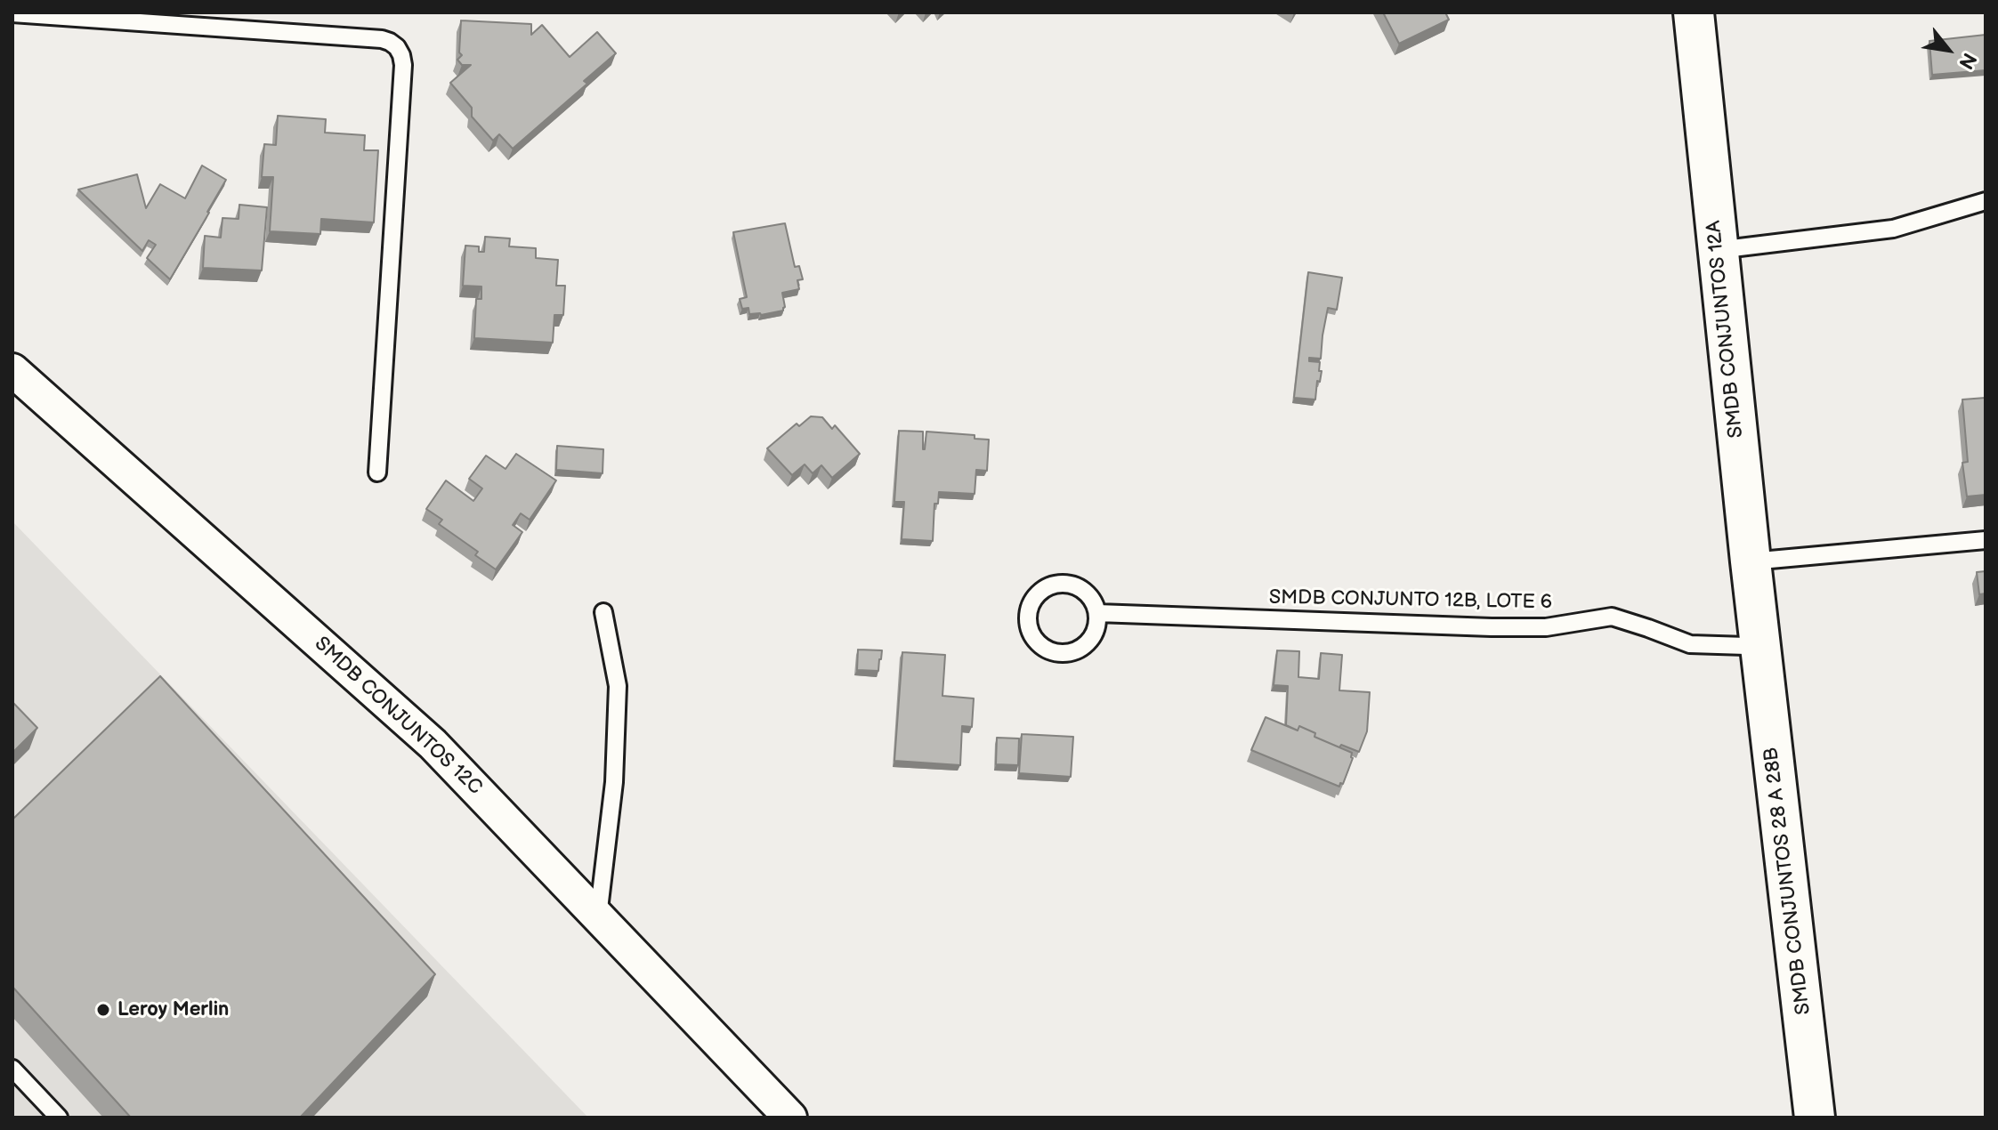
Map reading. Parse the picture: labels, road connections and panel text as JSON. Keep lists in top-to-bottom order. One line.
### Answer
{"streets":{"street":["SMDB CONJUNTOS 12A","SMDB CONJUNTOS 12C","SMDB CONJUNTOS 28 A 28B"],"lane":["SMDB CONJUNTO 12B, LOTE 6"]},"crossings":[["SMDB CONJUNTOS 12A","SMDB CONJUNTO 12B, LOTE 6"],["SMDB CONJUNTOS 12A","SMDB CONJUNTOS 28 A 28B"],["SMDB CONJUNTO 12B, LOTE 6","SMDB CONJUNTOS 28 A 28B"]],"places":["Leroy Merlin"],"north":"bottom right"}
